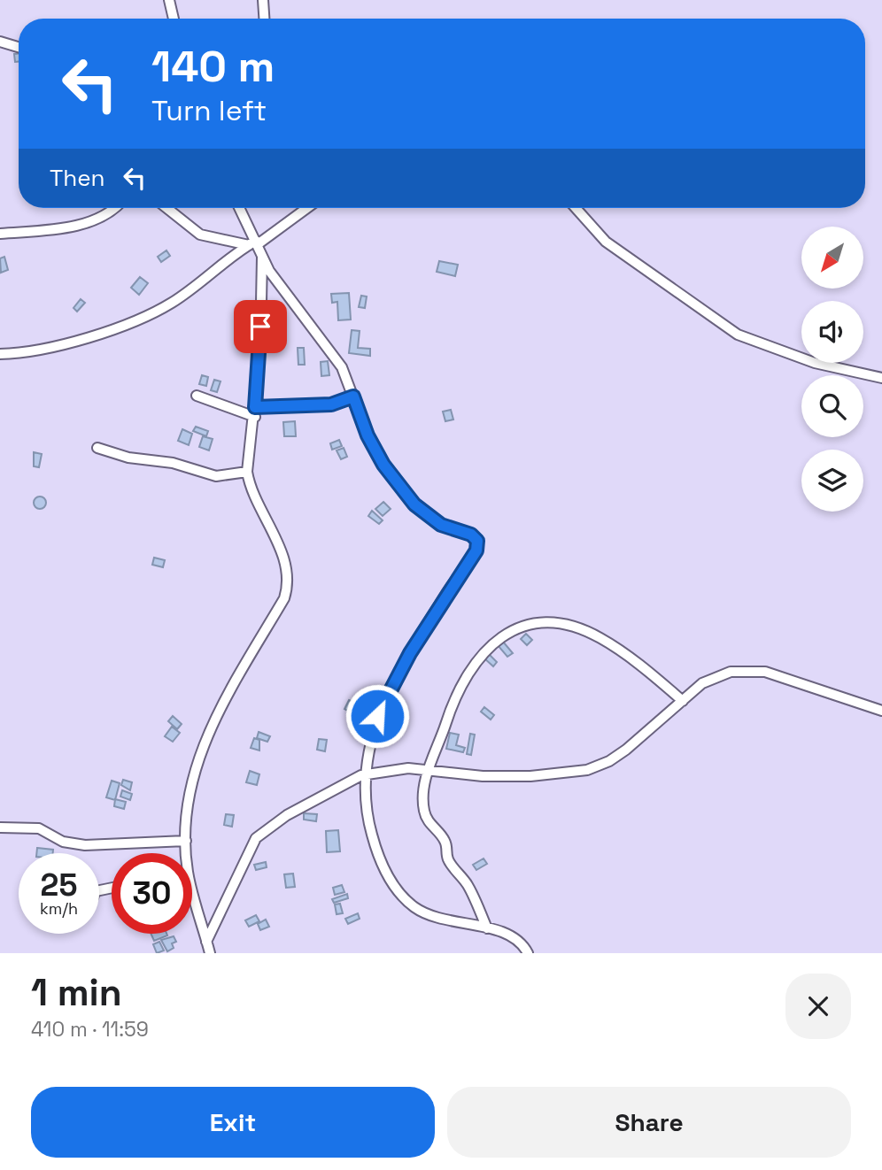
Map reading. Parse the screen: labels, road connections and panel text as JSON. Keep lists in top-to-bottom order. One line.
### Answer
{"north":"bottom left","page":{"turn":["140 m","Turn left"],"then":"Then","speed":"25 km/h","limit":"30","heading":["1 min","410 m · 11:59"],"buttons":["Exit","Share"]}}
